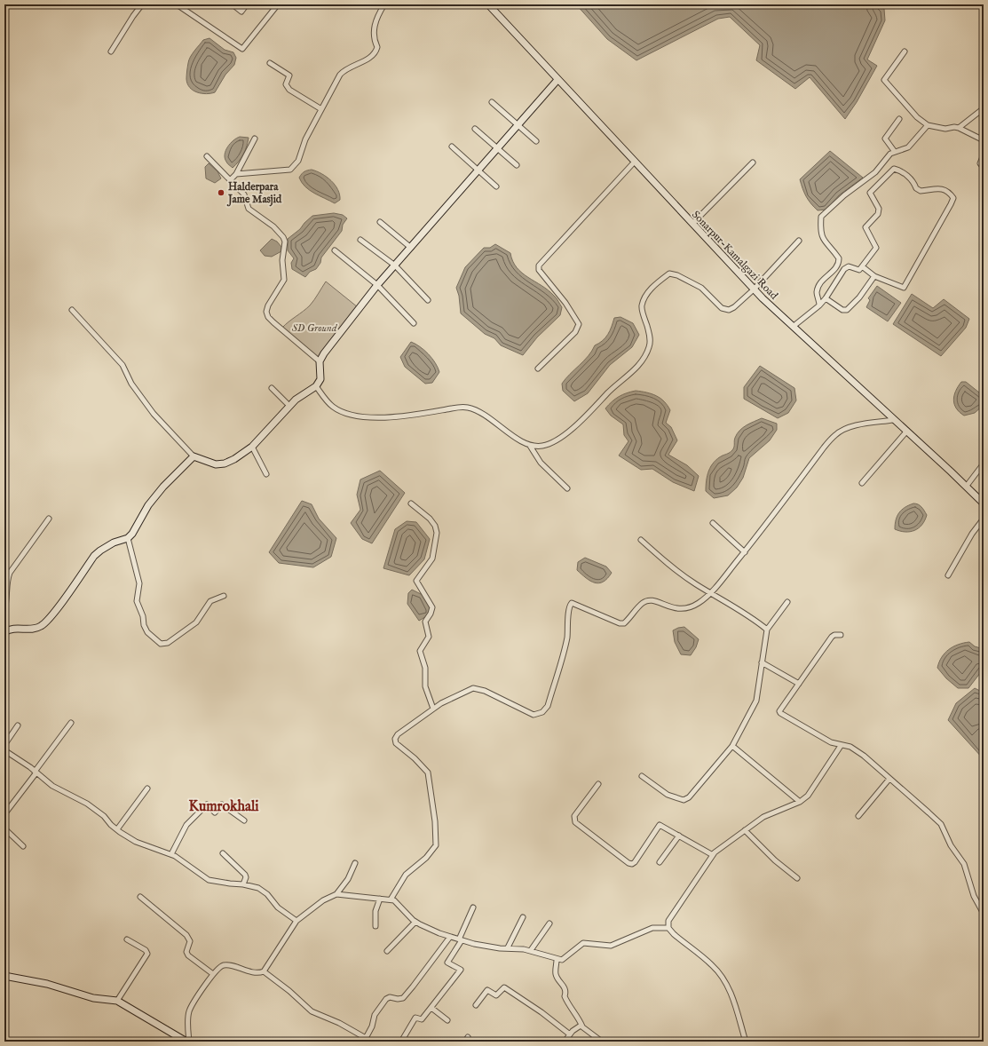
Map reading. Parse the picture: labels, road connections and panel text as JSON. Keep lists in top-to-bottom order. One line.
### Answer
{"streets":{"street":["Sonarpur-Kamalgazi Road"]},"districts":["Kumrokhali"],"parks":["SD Ground"],"places":["Halderpara Jame Masjid"]}
